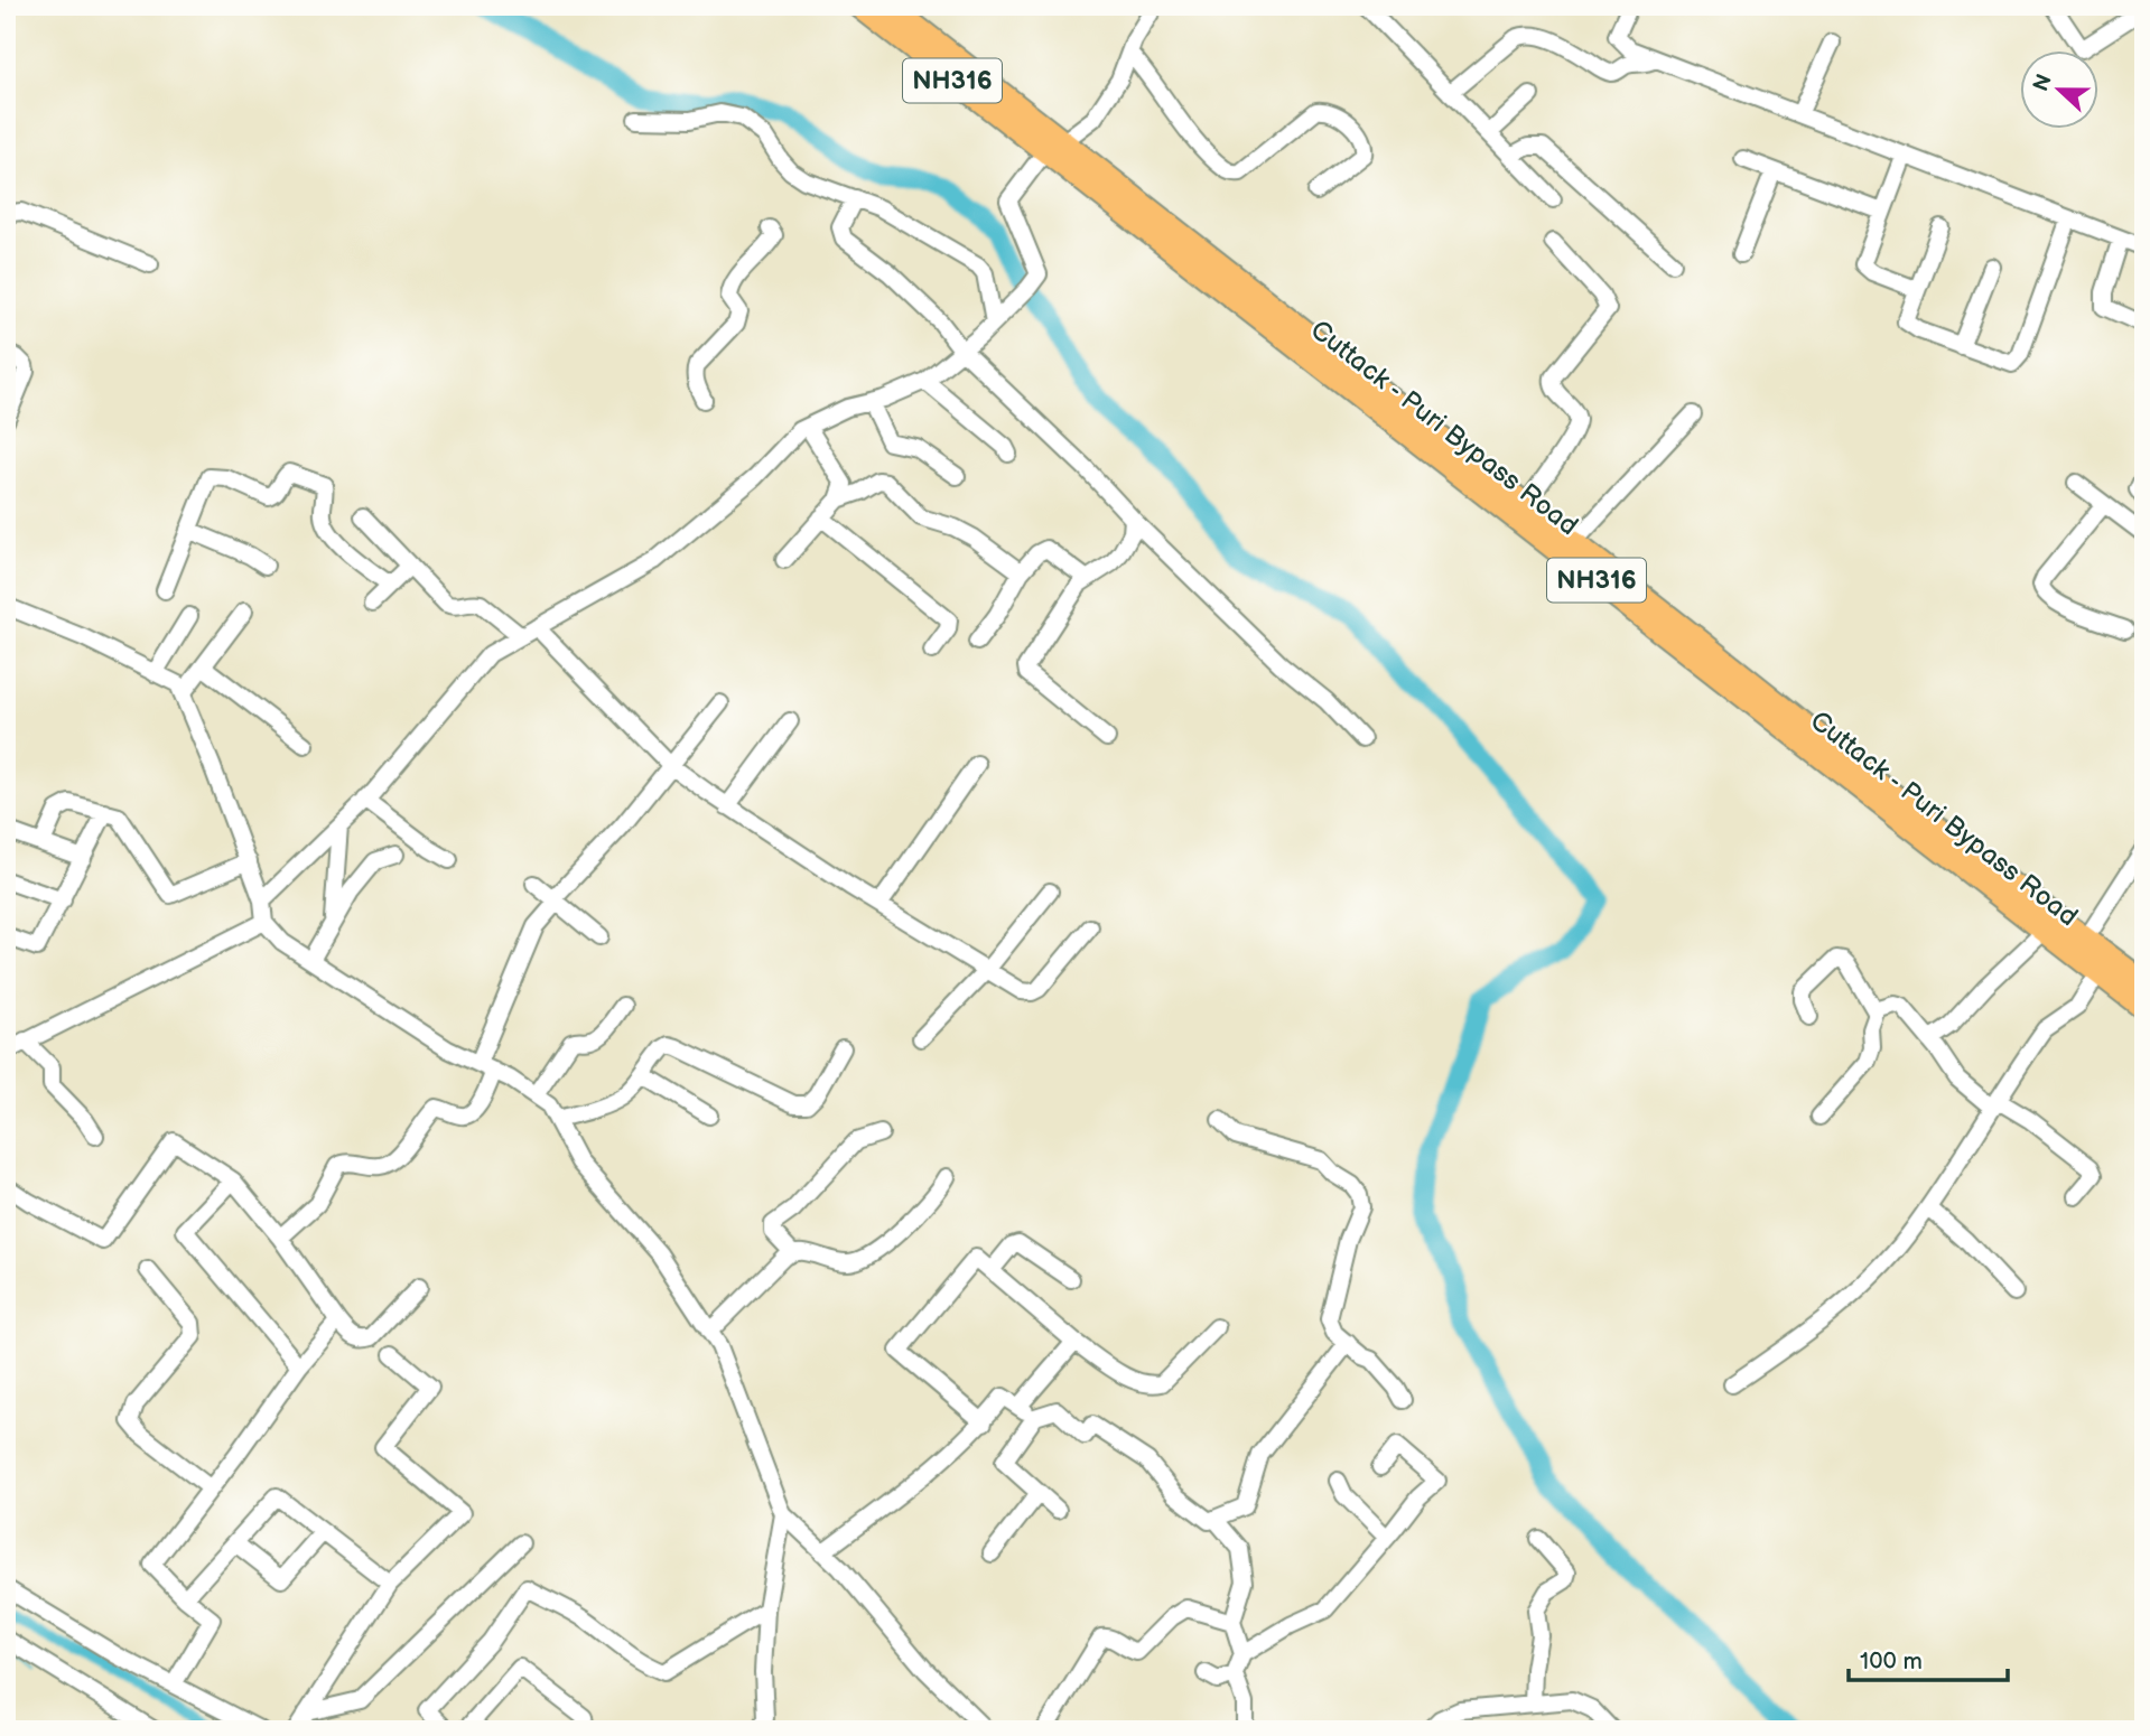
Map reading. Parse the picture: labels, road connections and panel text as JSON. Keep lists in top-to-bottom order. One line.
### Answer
{"streets":{"highway":["NH316","Cuttack - Puri Bypass Road"]},"scale_bar":"100 m","north":"left"}
